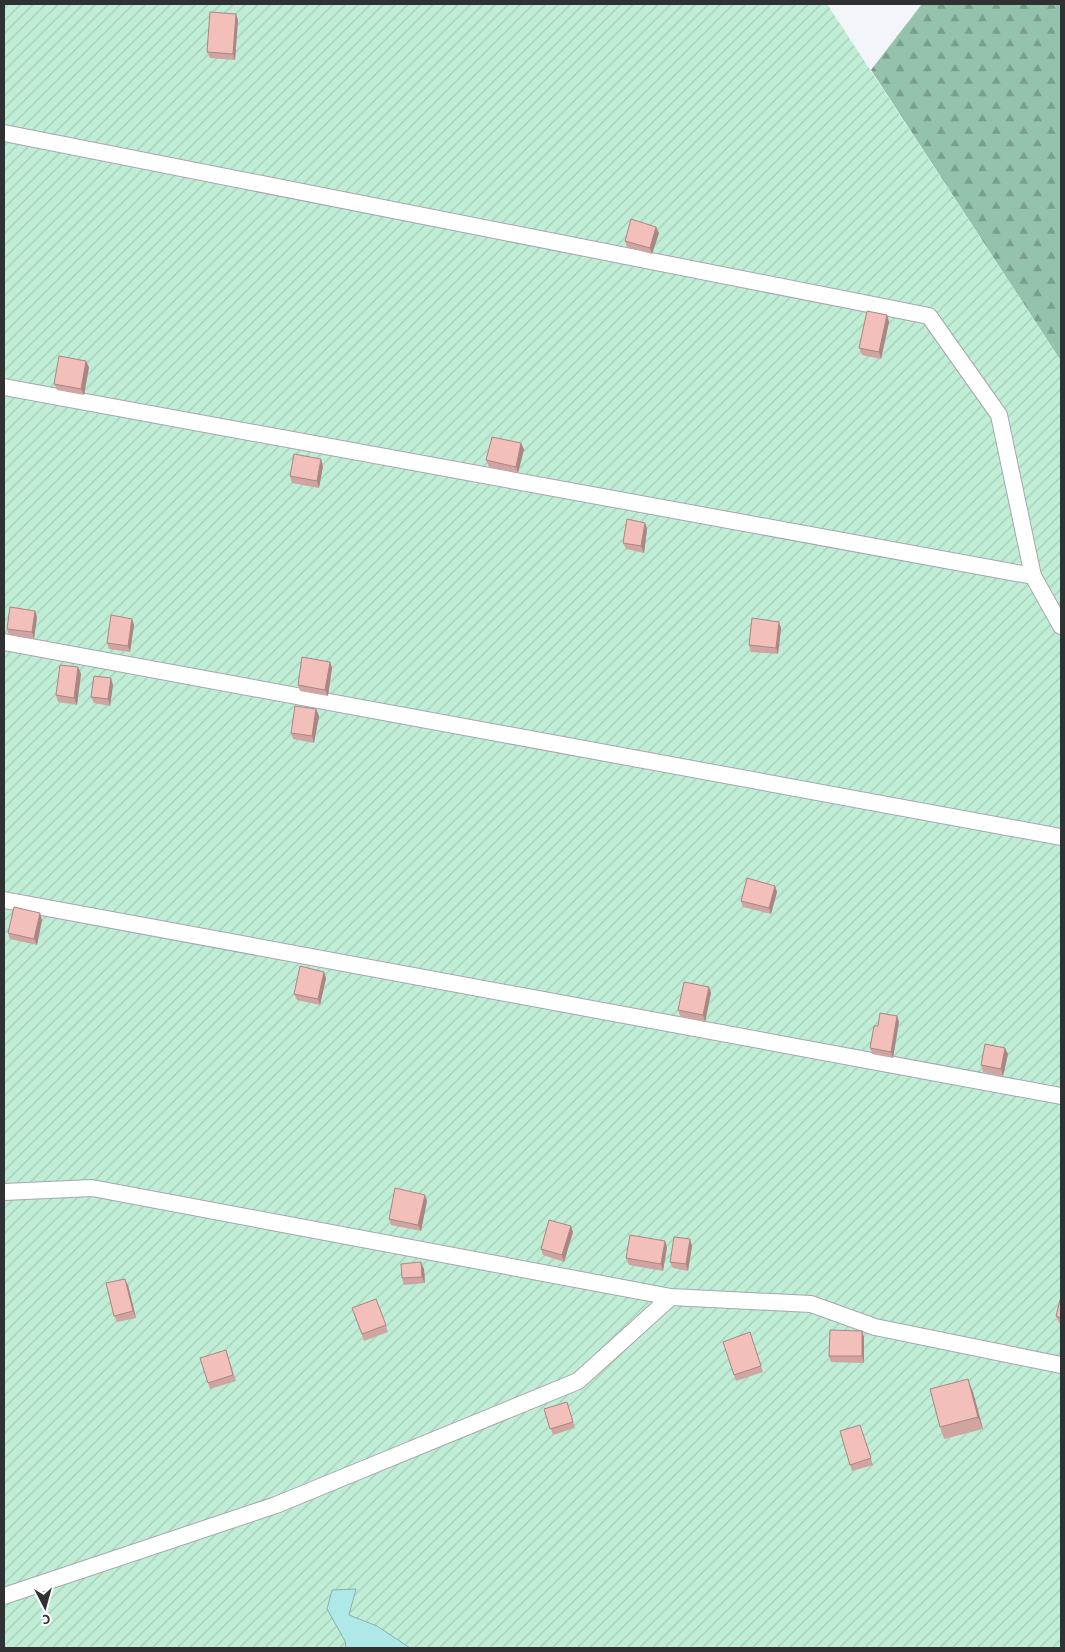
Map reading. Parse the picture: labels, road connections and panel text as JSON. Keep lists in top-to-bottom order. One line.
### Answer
{"north":"bottom"}
